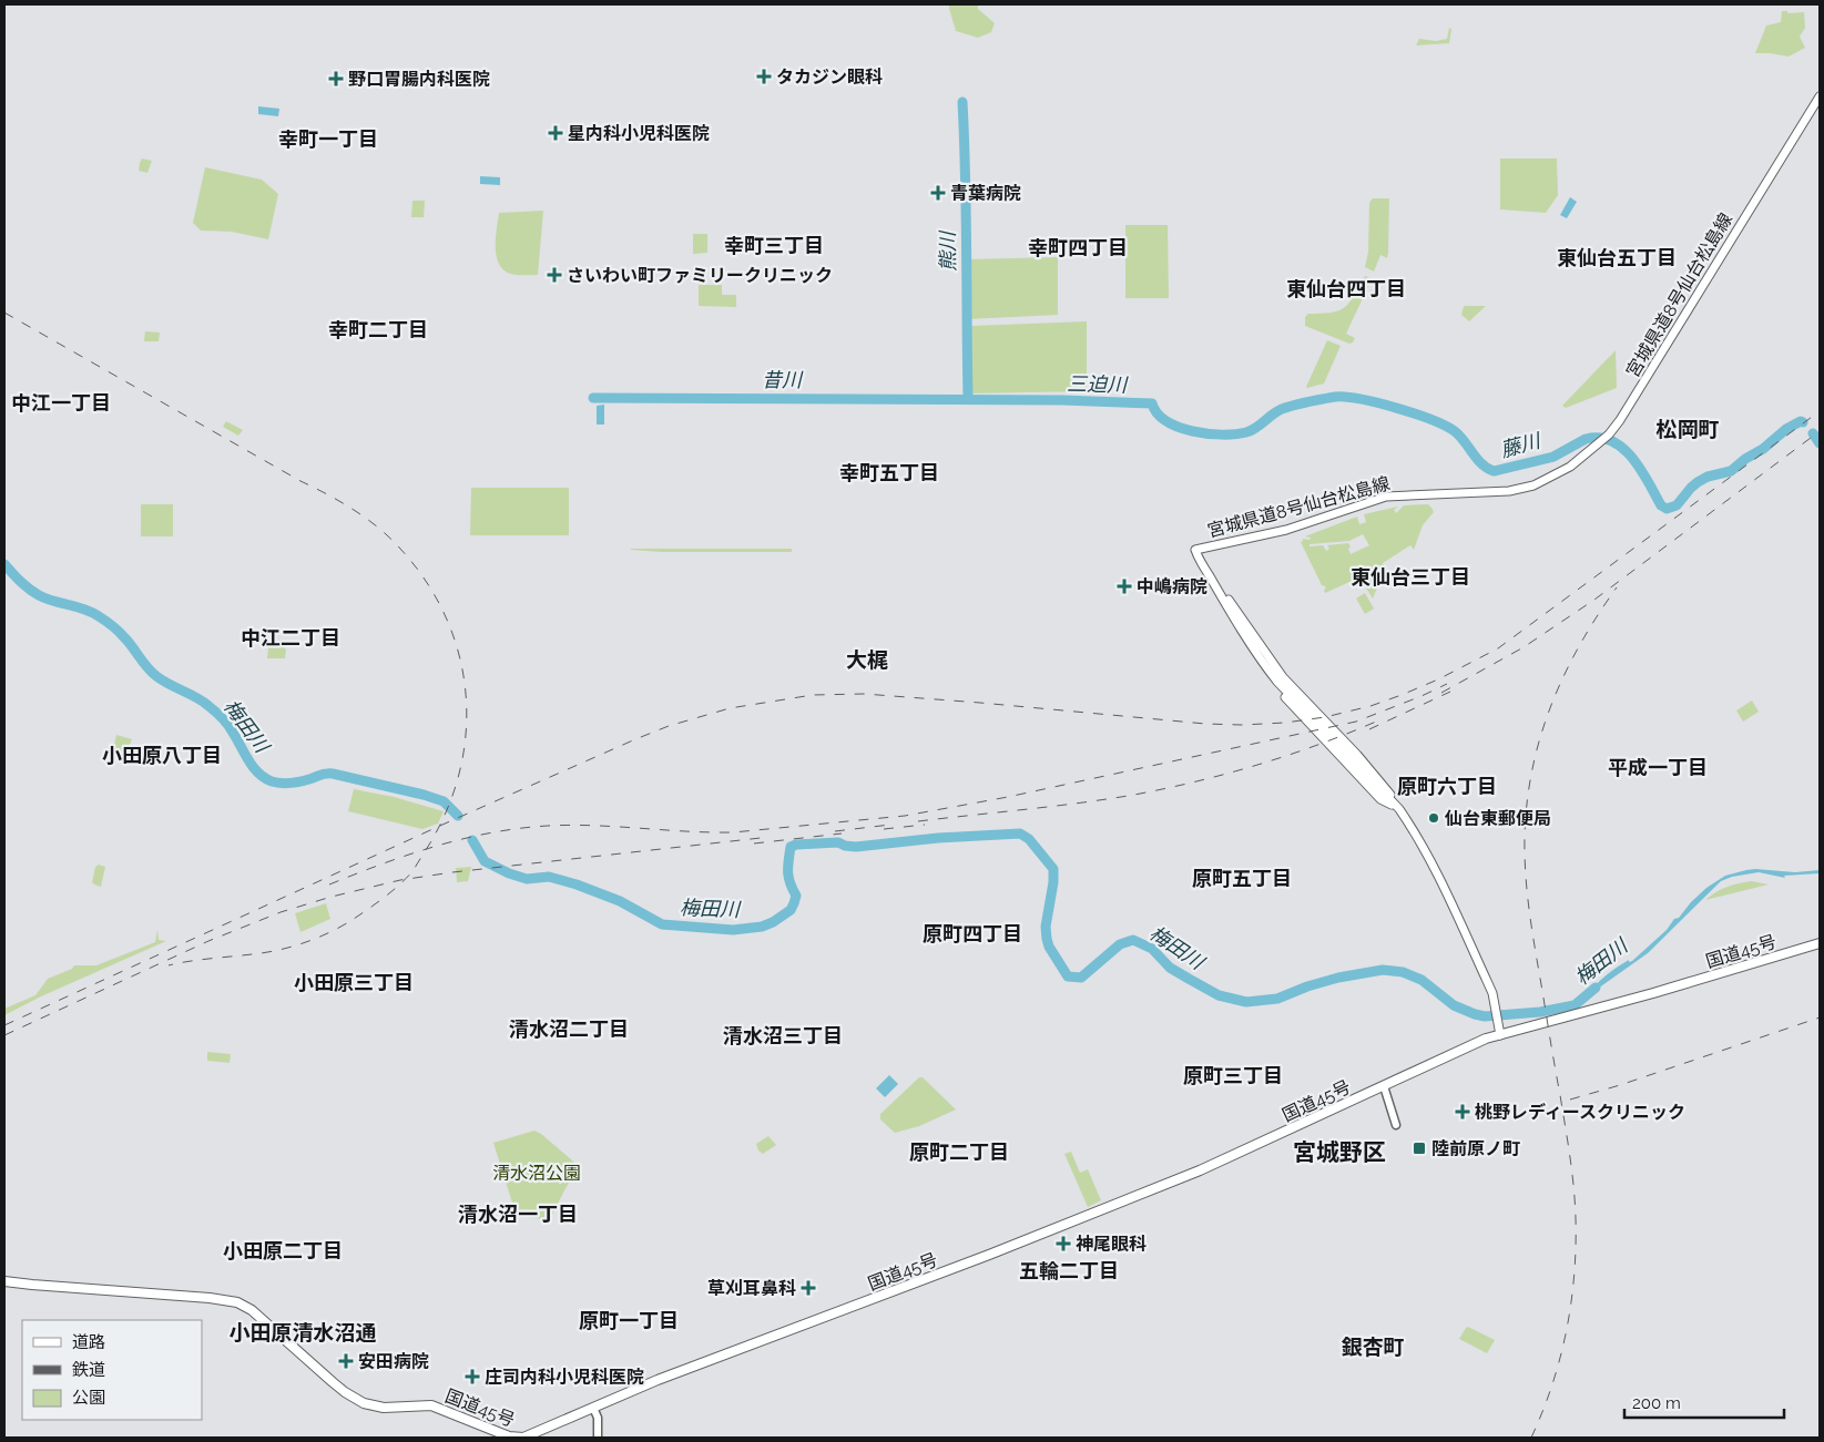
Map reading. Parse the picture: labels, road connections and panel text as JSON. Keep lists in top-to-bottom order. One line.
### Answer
{"streets":{"highway":["国道45号"],"main road":["宮城県道8号仙台松島線"]},"crossings":[["宮城県道8号仙台松島線","国道45号"]],"districts":["幸町一丁目","幸町三丁目","幸町四丁目","東仙台五丁目","東仙台四丁目","幸町二丁目","中江一丁目","松岡町","幸町五丁目","東仙台三丁目","中江二丁目","大梶","小田原八丁目","平成一丁目","原町六丁目","原町五丁目","原町四丁目","小田原三丁目","清水沼二丁目","清水沼三丁目","原町三丁目","原町二丁目","宮城野区","清水沼一丁目","小田原二丁目","五輪二丁目","原町一丁目","小田原清水沼通","銀杏町"],"water":["熊川","昔川","三迫川","藤川","梅田川"],"parks":["清水沼公園"],"places":{"health":["タカジン眼科","野口胃腸内科医院","星内科小児科医院","青葉病院","さいわい町ファミリークリニック","中嶋病院","桃野レディースクリニック","神尾眼科","草刈耳鼻科","安田病院","庄司内科小児科医院"],"other":["仙台東郵便局"],"transit":["陸前原ノ町"]},"legend":["道路","鉄道","公園"],"scale_bar":"200 m"}
